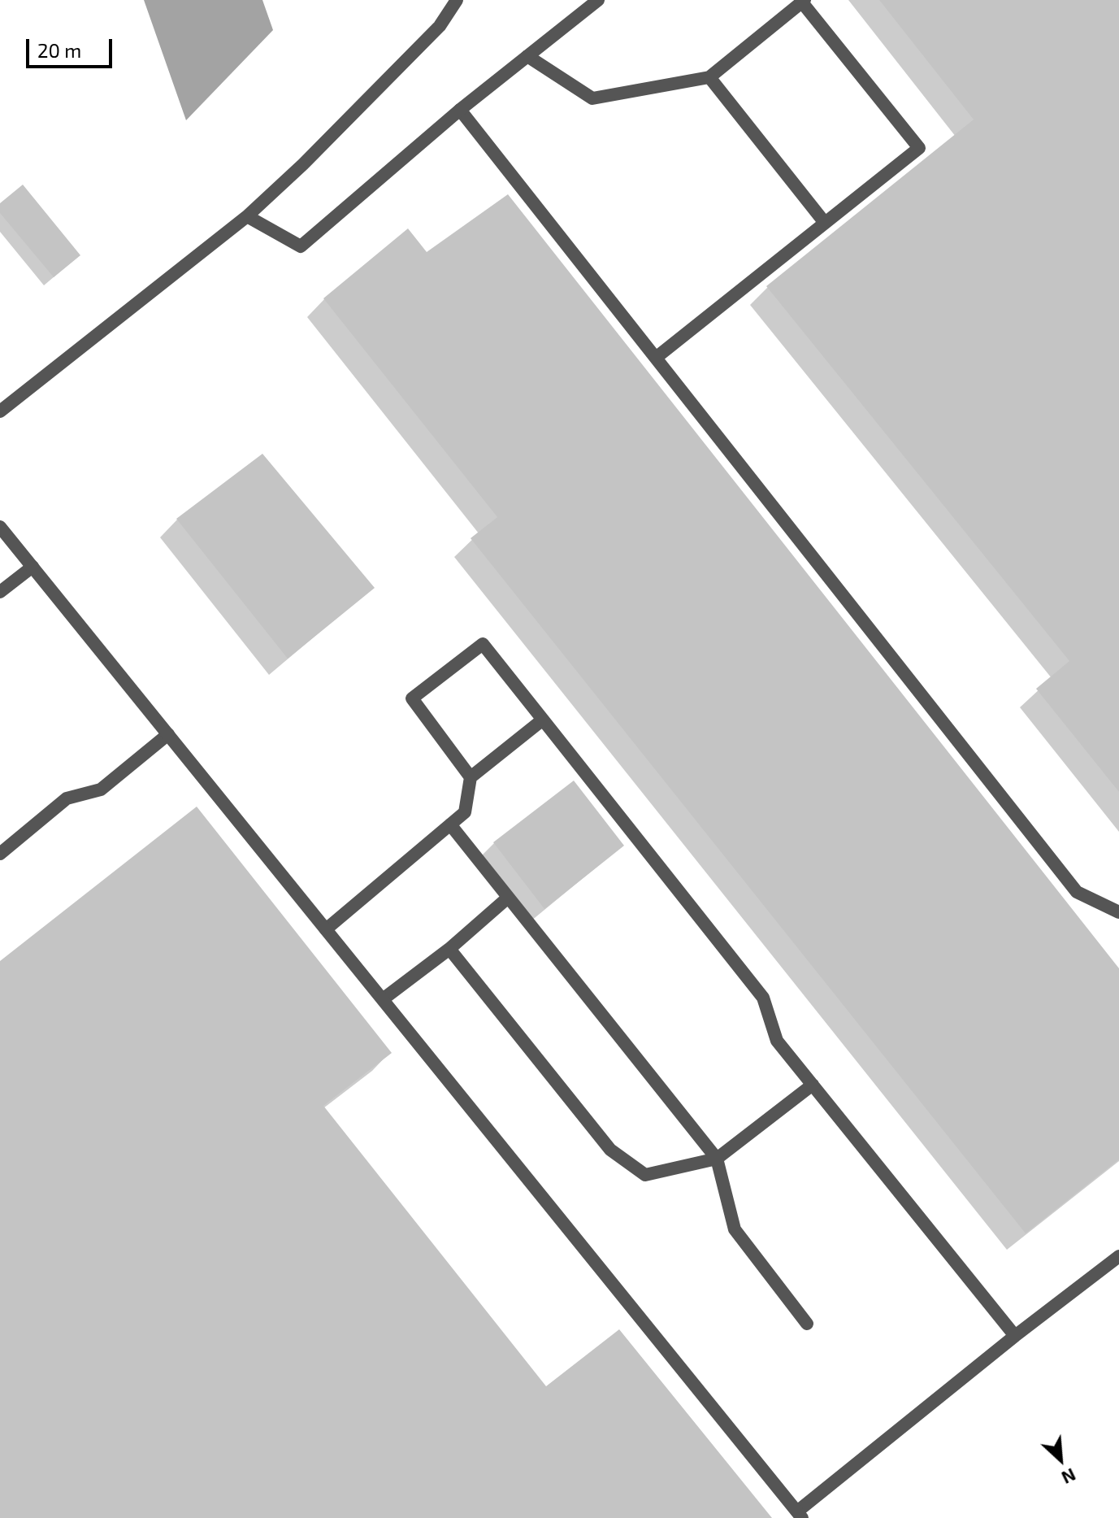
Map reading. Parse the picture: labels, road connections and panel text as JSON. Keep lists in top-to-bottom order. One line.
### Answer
{"scale_bar":"20 m","north":"bottom right"}
